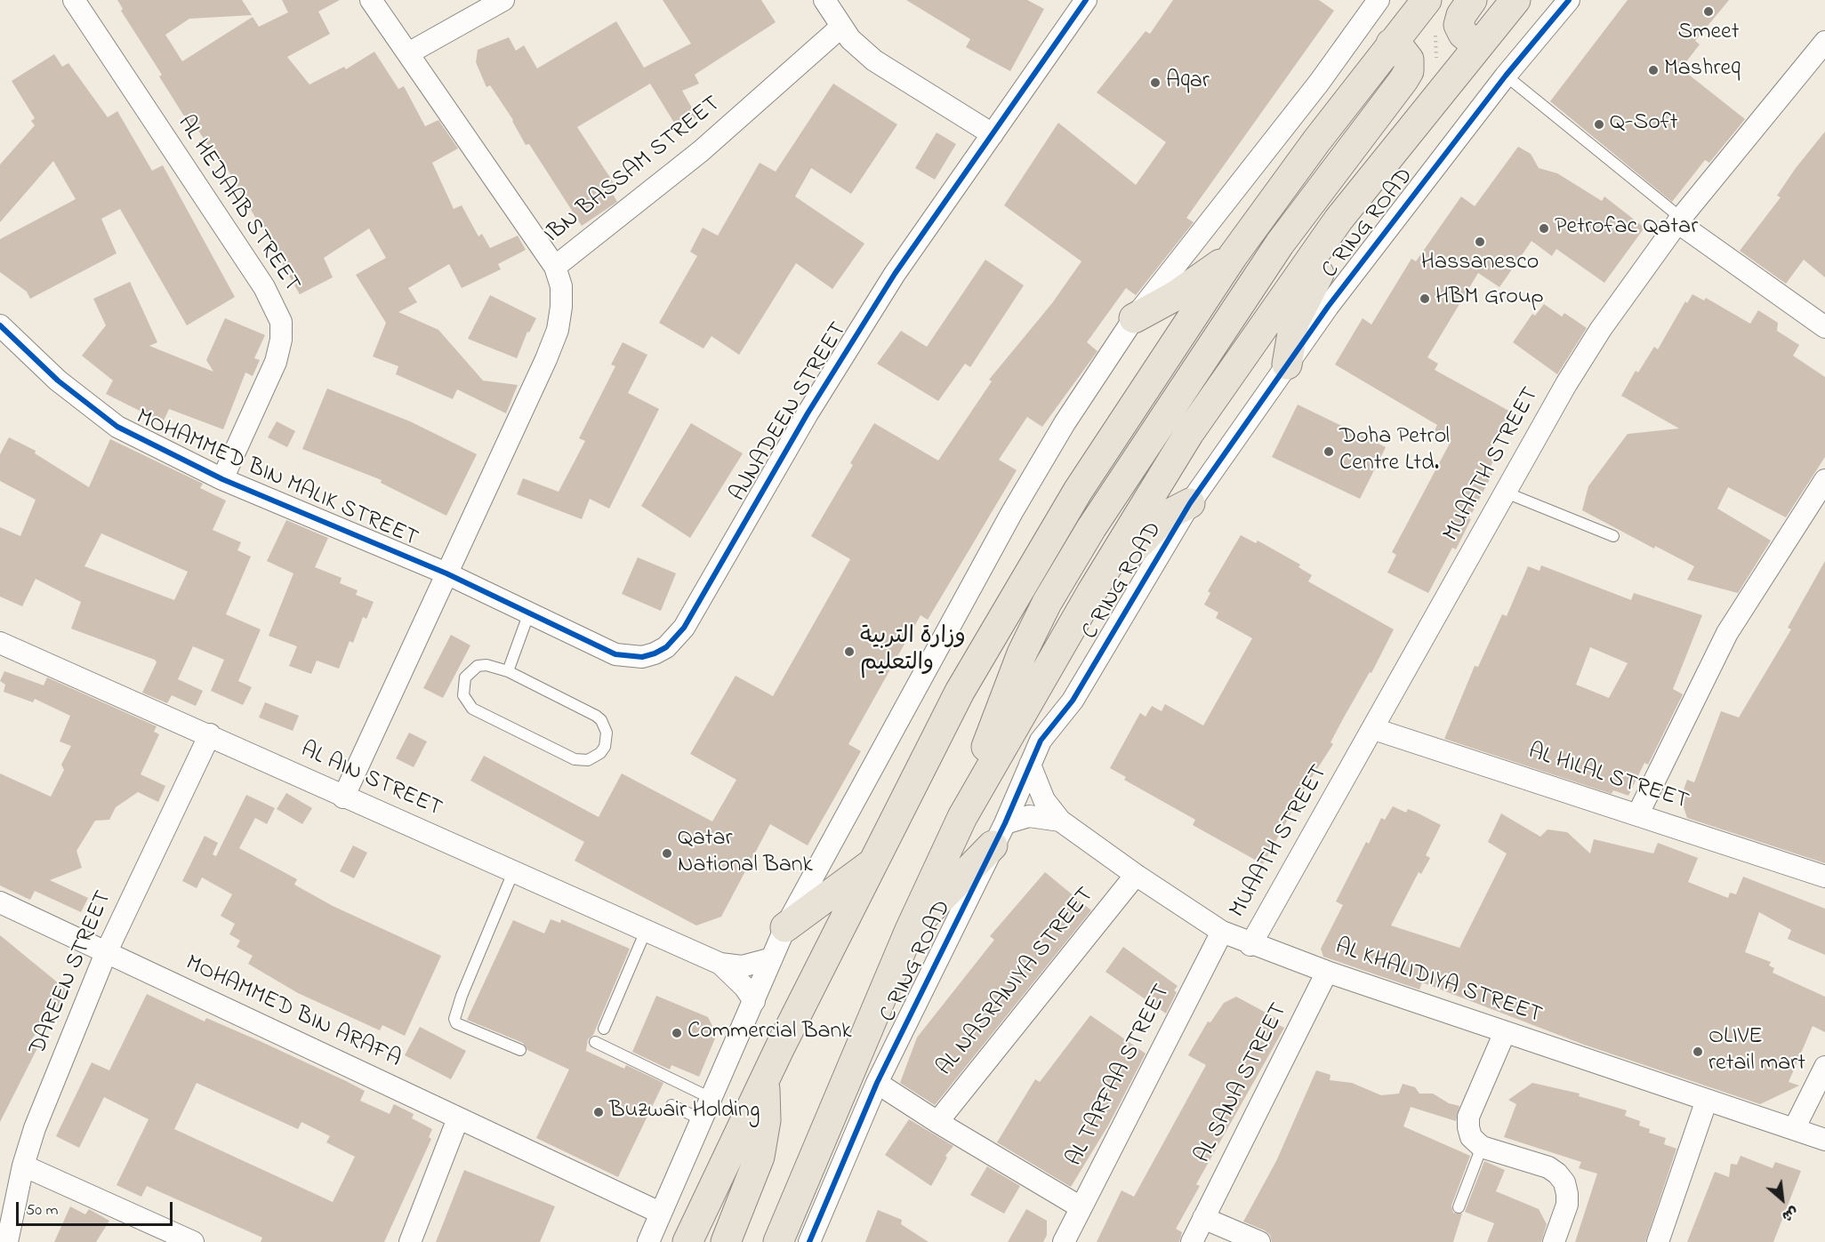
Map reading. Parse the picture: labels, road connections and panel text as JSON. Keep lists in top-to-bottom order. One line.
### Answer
{"streets":{"highway":["C RING ROAD"],"street":["IBN BASSAM STREET","AL HEDAAB STREET","AJNADEEN STREET","MUAATH STREET","MOHAMMED BIN MALIK STREET","AL HILAL STREET","AL AIN STREET","DAREEN STREET","AL NASRANIYA STREET","AL KHALIDIYA STREET","MOHAMMED BIN ARAFA","AL TARFAA STREET","AL SANA STREET"]},"crossings":[["IBN BASSAM STREET","AJNADEEN STREET"],["IBN BASSAM STREET","MOHAMMED BIN MALIK STREET"],["IBN BASSAM STREET","AL AIN STREET"],["AL HEDAAB STREET","MOHAMMED BIN MALIK STREET"],["C RING ROAD","AL KHALIDIYA STREET"],["AJNADEEN STREET","MOHAMMED BIN MALIK STREET"],["MUAATH STREET","AL HILAL STREET"],["MUAATH STREET","AL KHALIDIYA STREET"],["AL AIN STREET","DAREEN STREET"],["DAREEN STREET","MOHAMMED BIN ARAFA"],["AL NASRANIYA STREET","AL KHALIDIYA STREET"],["AL KHALIDIYA STREET","AL TARFAA STREET"],["AL KHALIDIYA STREET","AL SANA STREET"]],"places":["Smeet","Mashreq","Aqar","Q-Soft","Petrofac Qatar","Hassanesco","HBM Group","Doha Petrol Centre Ltd.","وزارة التربية والتعليم","Qatar National Bank","Commercial Bank","OLIVE retail mart","Buzwair Holding"],"scale_bar":"50 m","north":"bottom right"}
